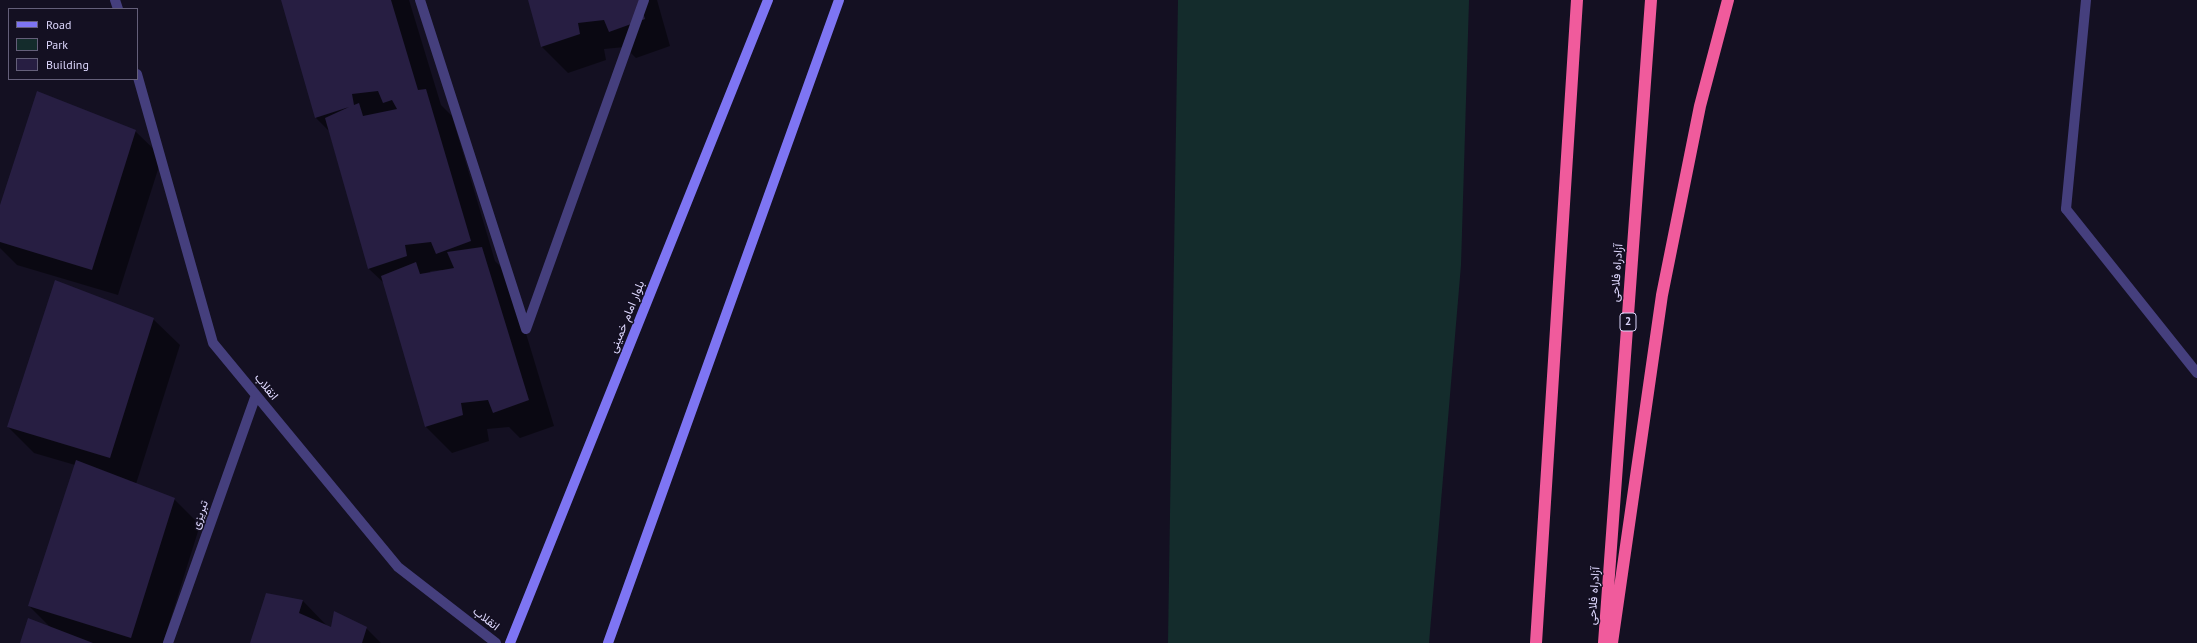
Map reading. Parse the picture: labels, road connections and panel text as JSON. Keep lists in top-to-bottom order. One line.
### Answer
{"streets":{"highway":["آزادراه فلاحی","2"],"main road":["بلوار امام خمینی"],"street":["انقلاب","تبریزی"]},"crossings":[["انقلاب","تبریزی"]],"legend":["Road","Park","Building"]}
